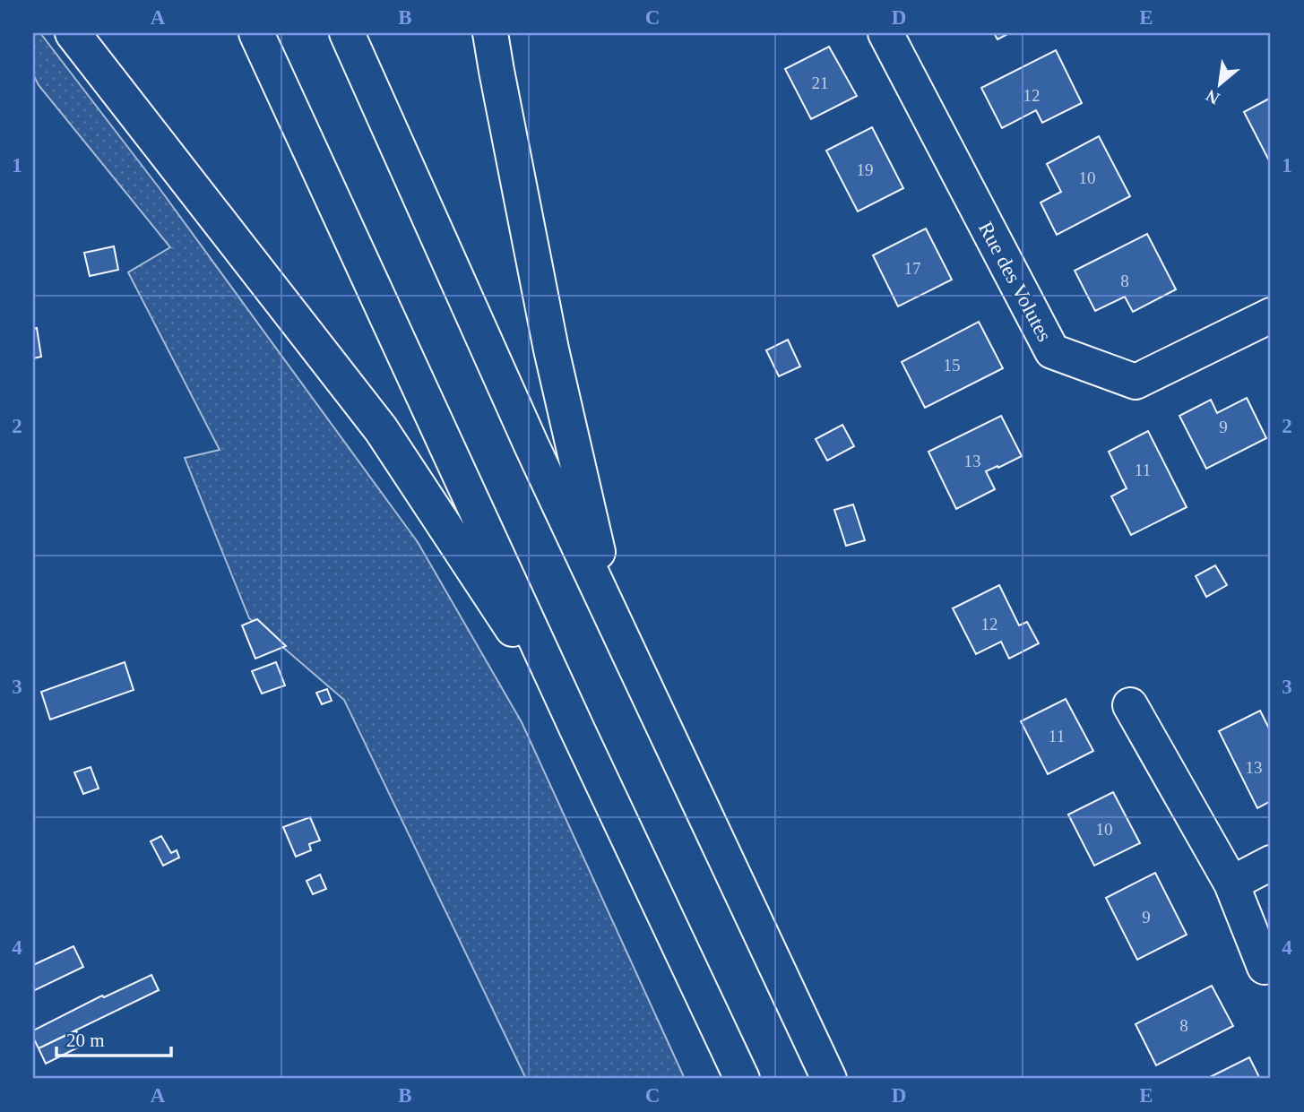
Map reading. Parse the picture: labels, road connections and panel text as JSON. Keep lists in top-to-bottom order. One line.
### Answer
{"streets":{"main road":["Rue des Volutes"]},"house_numbers":["21","12","19","10","17","8","15","9","13","11","12","11","13","10","9","8"],"scale_bar":"20 m","north":"bottom left","grid":{"columns":["A","B","C","D","E"],"rows":["1","2","3","4"]}}
